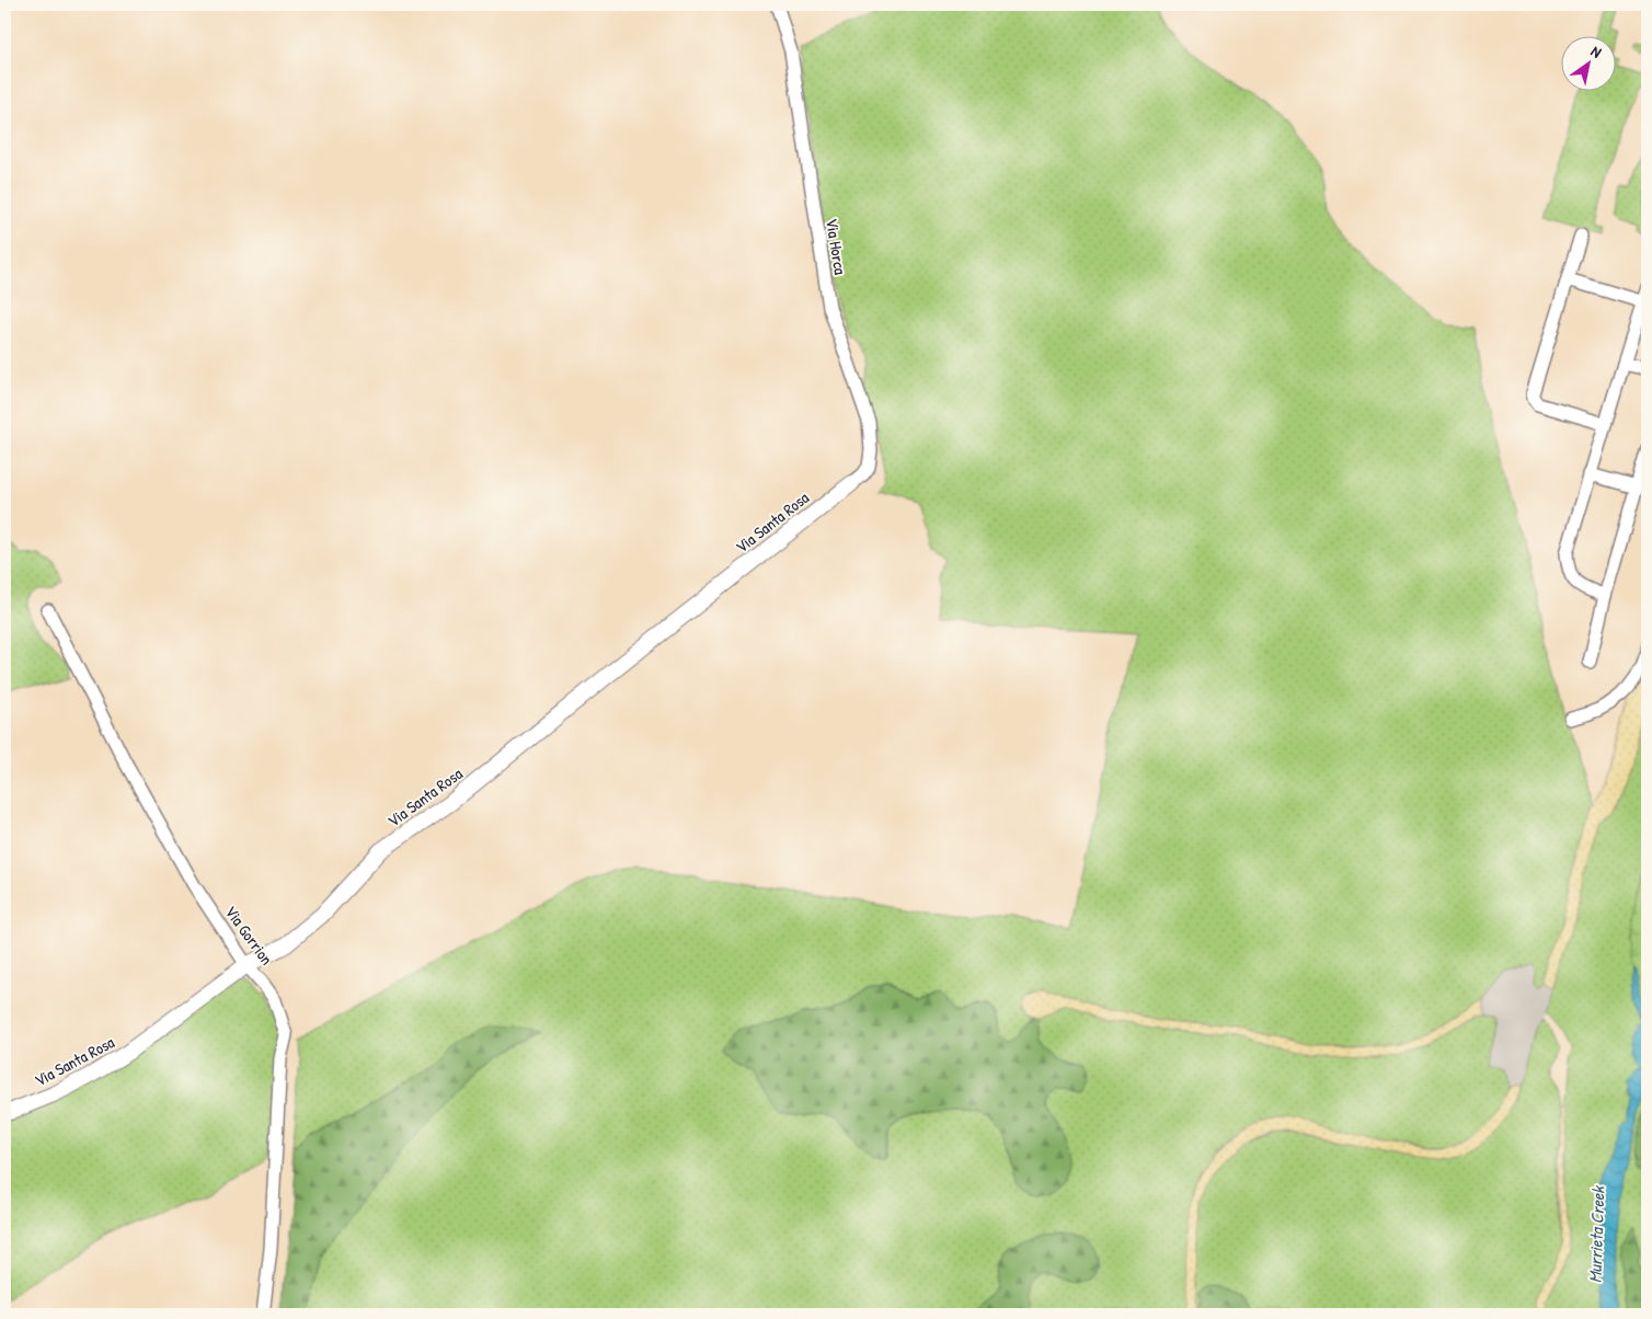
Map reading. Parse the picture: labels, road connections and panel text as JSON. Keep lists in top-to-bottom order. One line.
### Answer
{"streets":{"street":["Via Horca","Via Santa Rosa","Via Gorrion"]},"crossings":[["Via Horca","Via Santa Rosa"],["Via Santa Rosa","Via Gorrion"]],"water":["Murrieta Creek"],"north":"top right"}
